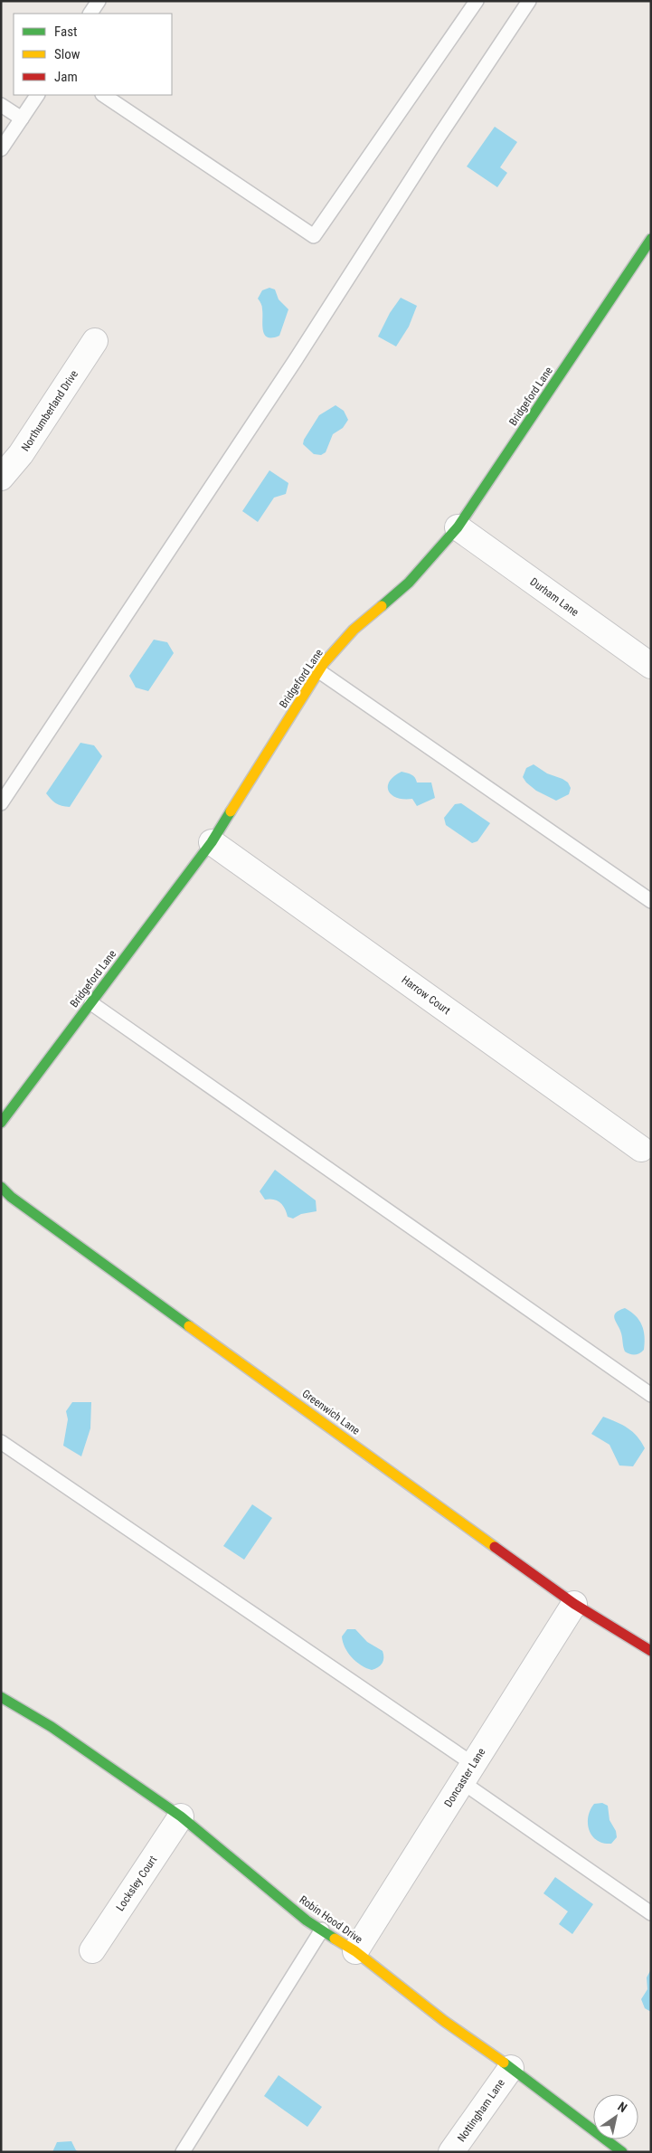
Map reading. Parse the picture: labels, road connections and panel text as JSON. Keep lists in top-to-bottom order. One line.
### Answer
{"streets":{"street":["Bridgeford Lane","Northumberland Drive","Durham Lane","Harrow Court","Greenwich Lane","Doncaster Lane","Locksley Court","Robin Hood Drive","Nottingham Lane"]},"crossings":[["Bridgeford Lane","Durham Lane"],["Bridgeford Lane","Harrow Court"],["Greenwich Lane","Doncaster Lane"],["Doncaster Lane","Robin Hood Drive"],["Locksley Court","Robin Hood Drive"],["Robin Hood Drive","Nottingham Lane"]],"legend":["Fast","Slow","Jam"],"north":"top right"}
